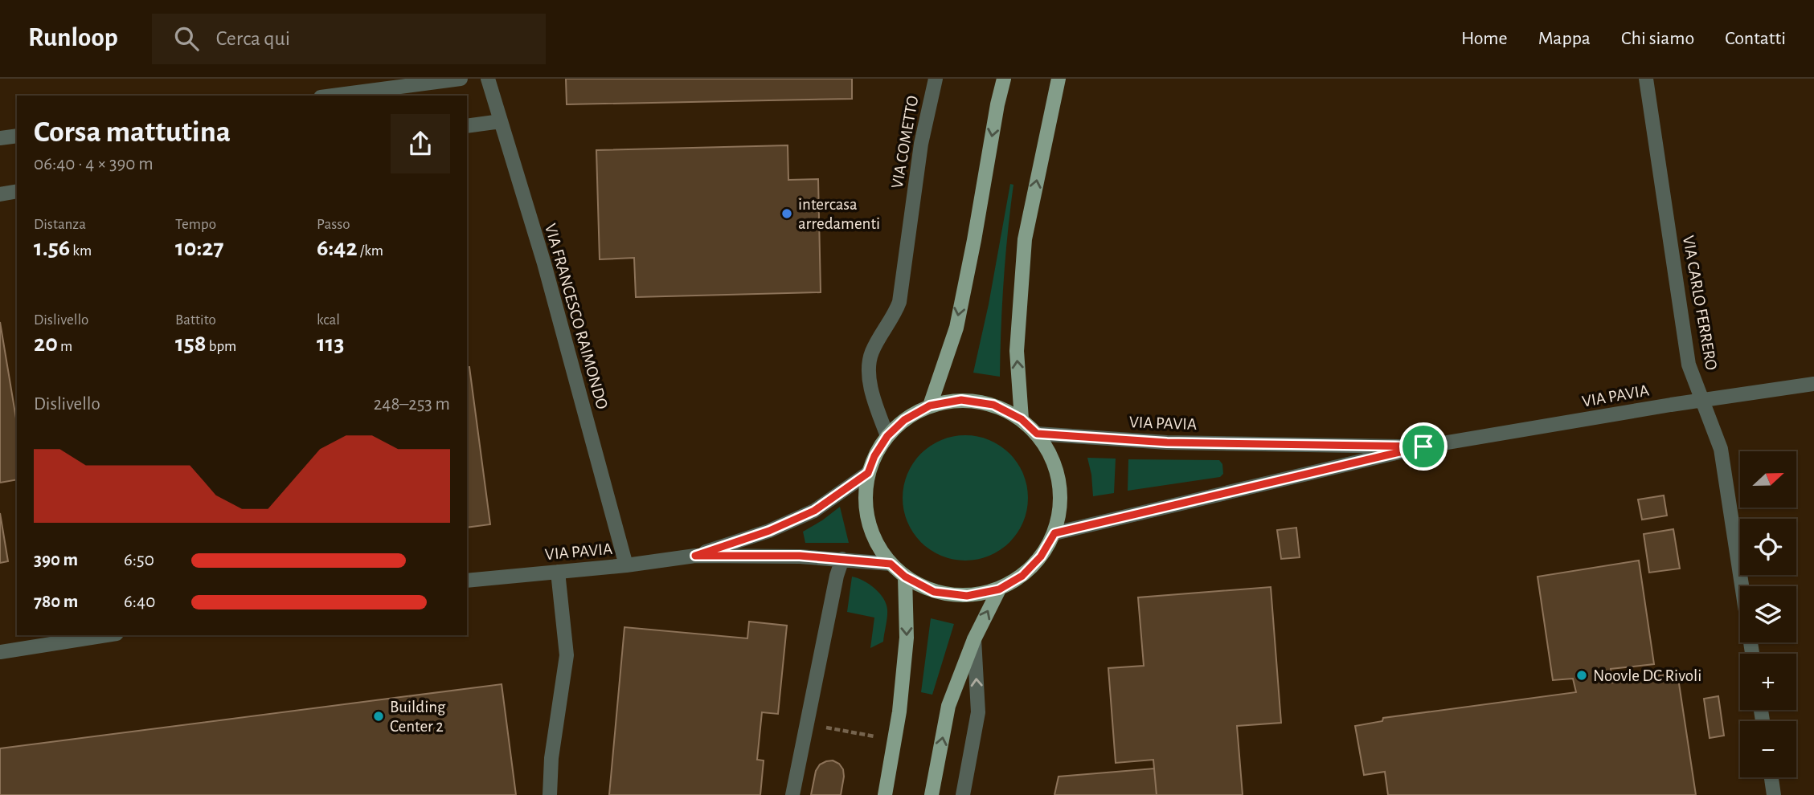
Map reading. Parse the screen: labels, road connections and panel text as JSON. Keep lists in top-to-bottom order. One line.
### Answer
{"streets":{"street":["VIA COMETTO","VIA CARLO FERRERO","VIA FRANCESCO RAIMONDO","VIA PAVIA"]},"crossings":[["VIA COMETTO","VIA PAVIA"],["VIA CARLO FERRERO","VIA PAVIA"],["VIA FRANCESCO RAIMONDO","VIA PAVIA"]],"places":["intercasa arredamenti","Noovle DC Rivoli","Building Center 2"],"north":"right","page":{"header":"Runloop","search":"Cerca qui","nav":["Home","Mappa","Chi siamo","Contatti"],"heading":["Corsa mattutina","06:40 · 4 × 390 m"],"stats":[["Distanza","1.56 km"],["Tempo","10:27"],["Passo","6:42 /km"],["Dislivello","20 m"],["Battito","158 bpm"],["kcal","113"]],"chart":["Dislivello","248–253 m"],"map_buttons":["+","−"],"list":[{"name":"390 m","note":"6:50"},{"name":"780 m","note":"6:40"}]}}
